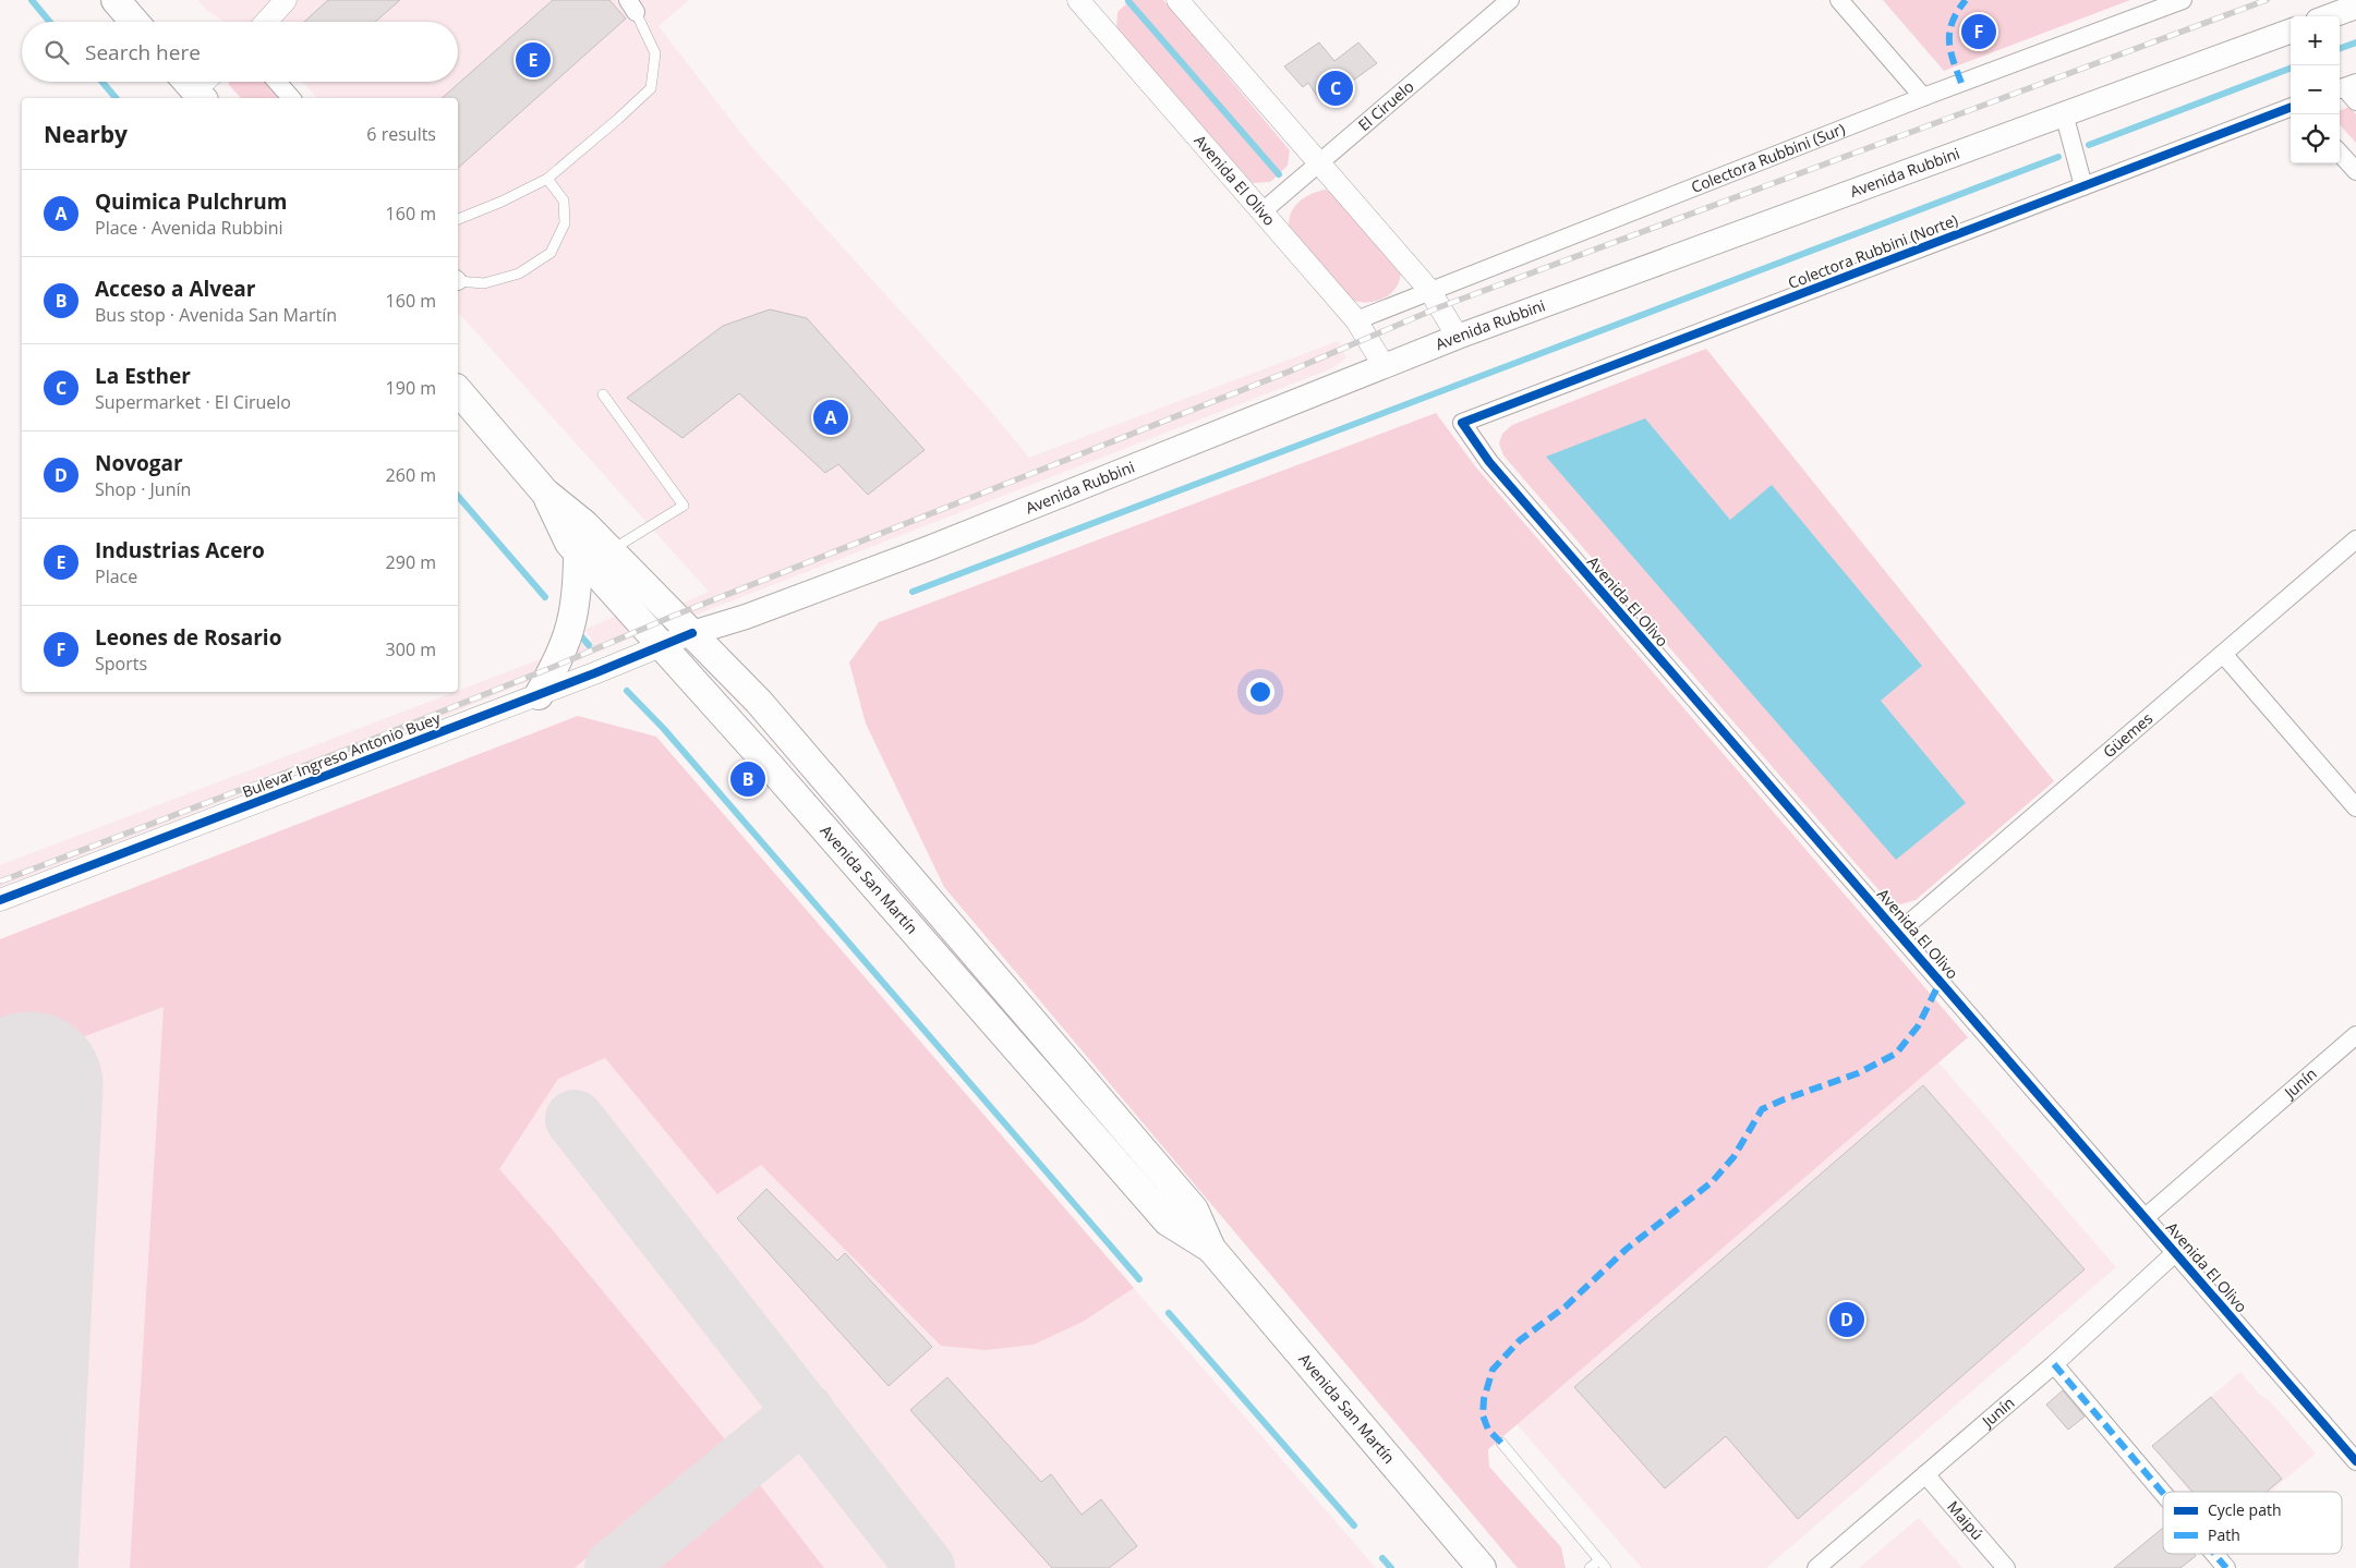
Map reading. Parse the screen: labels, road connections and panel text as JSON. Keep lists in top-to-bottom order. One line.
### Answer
{"streets":{"main road":["Avenida Rubbini","Avenida San Martín"],"street":["El Ciruelo","Colectora Rubbini (Sur)","Avenida El Olivo","Colectora Rubbini (Norte)","Güemes","Bulevar Ingreso Antonio Buey","Junín","Maipú"]},"crossings":[["El Ciruelo","Avenida El Olivo"],["Colectora Rubbini (Sur)","Avenida El Olivo"],["Avenida Rubbini","Avenida El Olivo"],["Avenida Rubbini","Bulevar Ingreso Antonio Buey"],["Avenida Rubbini","Avenida San Martín"],["Avenida El Olivo","Colectora Rubbini (Norte)"],["Avenida El Olivo","Güemes"],["Avenida El Olivo","Junín"],["Bulevar Ingreso Antonio Buey","Avenida San Martín"],["Junín","Maipú"]],"legend":["Cycle path","Path"],"page":{"pins":["F","E","C","A","B","D"],"map_buttons":["+","−"],"search":"Search here","heading":["Nearby","6 results"],"list":[{"mark":"A","name":"Quimica Pulchrum","note":"Place · Avenida Rubbini","value":"160 m"},{"mark":"B","name":"Acceso a Alvear","note":"Bus stop · Avenida San Martín","value":"160 m"},{"mark":"C","name":"La Esther","note":"Supermarket · El Ciruelo","value":"190 m"},{"mark":"D","name":"Novogar","note":"Shop · Junín","value":"260 m"},{"mark":"E","name":"Industrias Acero","note":"Place","value":"290 m"},{"mark":"F","name":"Leones de Rosario","note":"Sports","value":"300 m"}]}}
